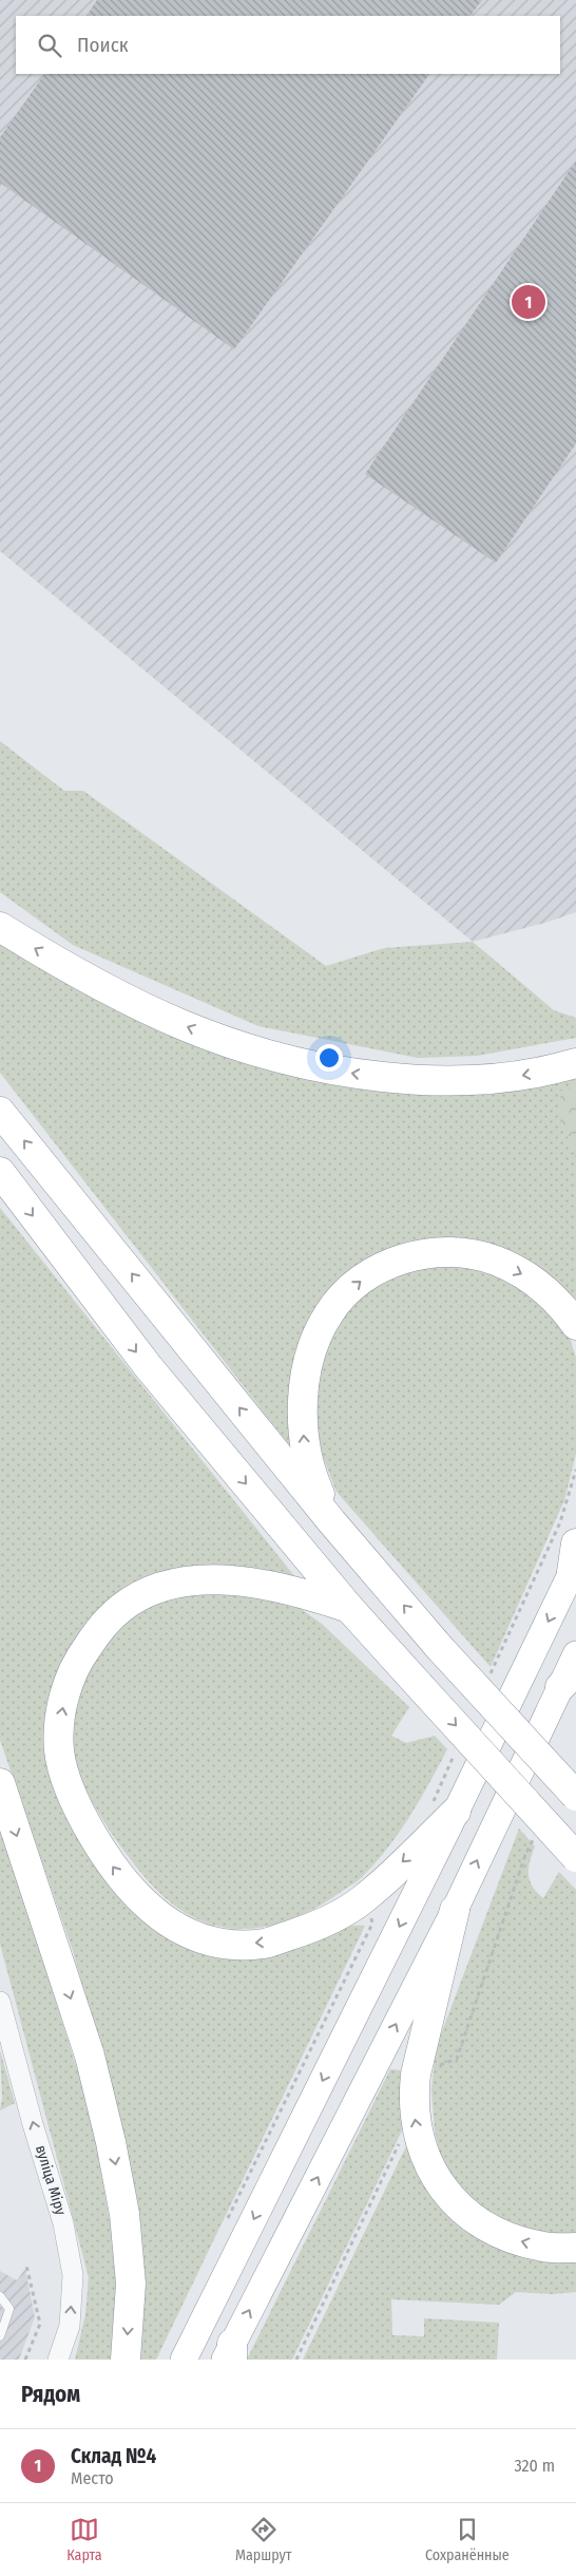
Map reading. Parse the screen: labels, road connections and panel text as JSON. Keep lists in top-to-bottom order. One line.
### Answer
{"streets":{"street":["вуліца Міру"]},"one_way":["вуліца Міру"],"page":{"search":"Поиск","pins":"1","heading":"Рядом","list":[{"mark":"1","name":"Склад №4","note":"Место","value":"320 m"}],"nav":["Карта","Маршрут","Сохранённые"]}}
